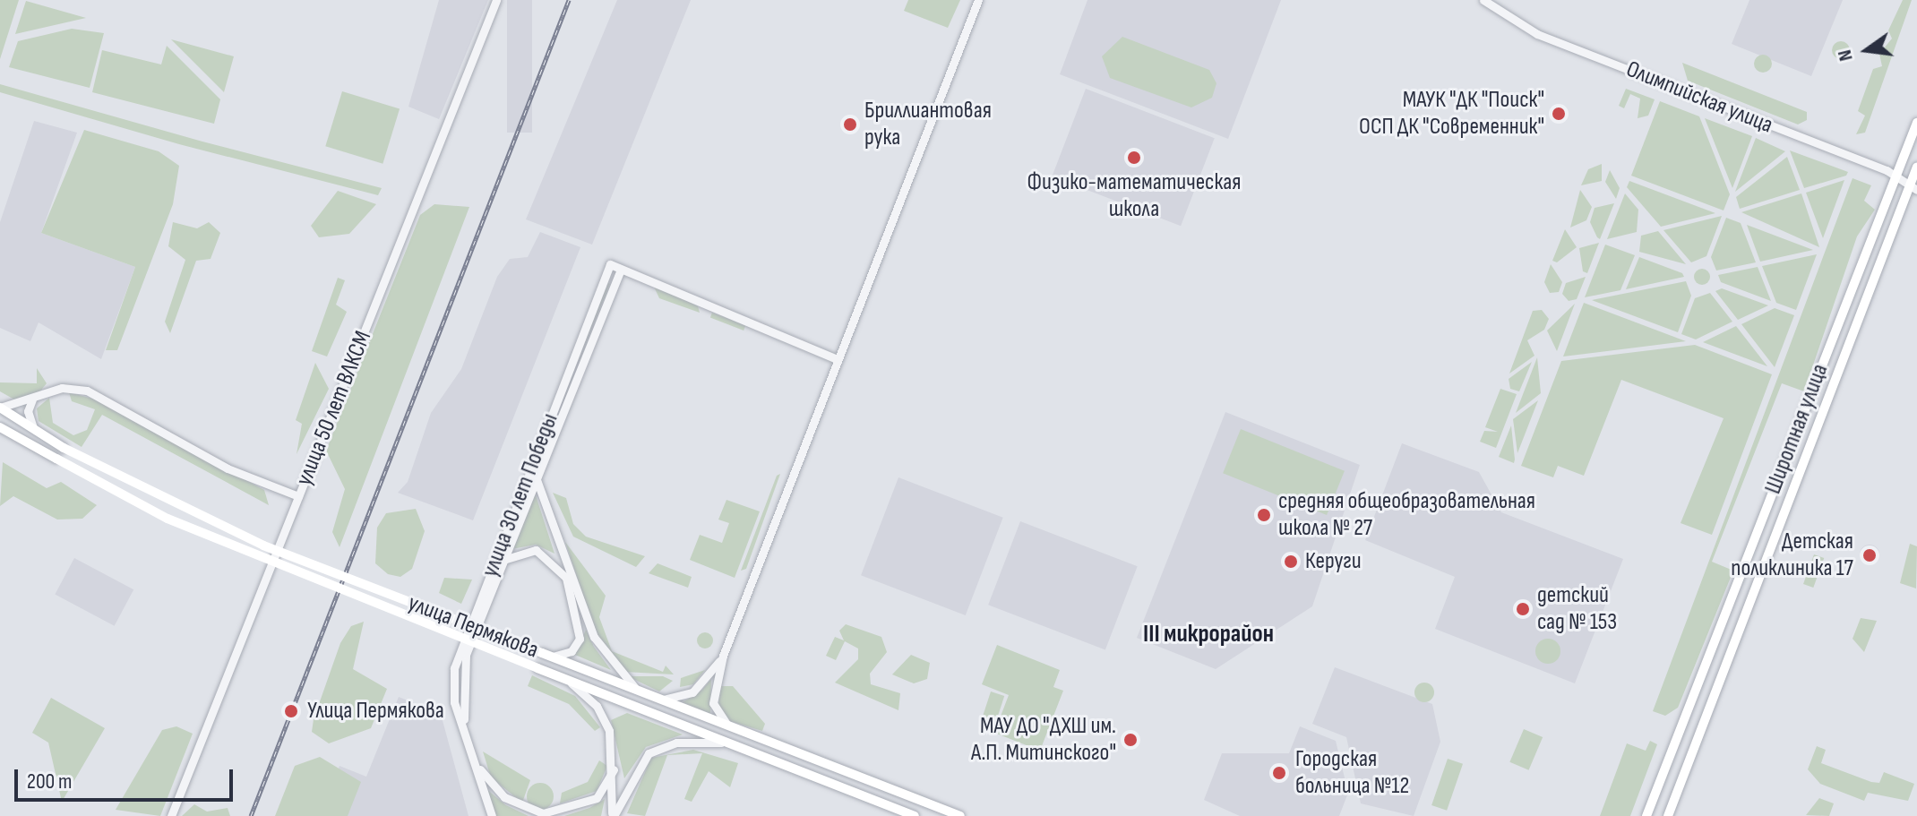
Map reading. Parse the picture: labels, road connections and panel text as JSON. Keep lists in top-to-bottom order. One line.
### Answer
{"streets":{"main road":["Широтная улица","улица Пермякова"],"street":["Олимпийская улица","улица 50 лет ВЛКСМ","улица 30 лет Победы"]},"crossings":[["Олимпийская улица","Широтная улица"]],"districts":["III микрорайон"],"places":["МАУК \"ДК \"Поиск\" ОСП ДК \"Современник\"","Бриллиантовая рука","Физико-математическая школа","средняя общеобразовательная школа № 27","Детская поликлиника 17","Керуги","детский сад № 153","Улица Пермякова","МАУ ДО \"ДХШ им. А.П. Митинского\"","Городская больница №12"],"scale_bar":"200 m","north":"left"}
